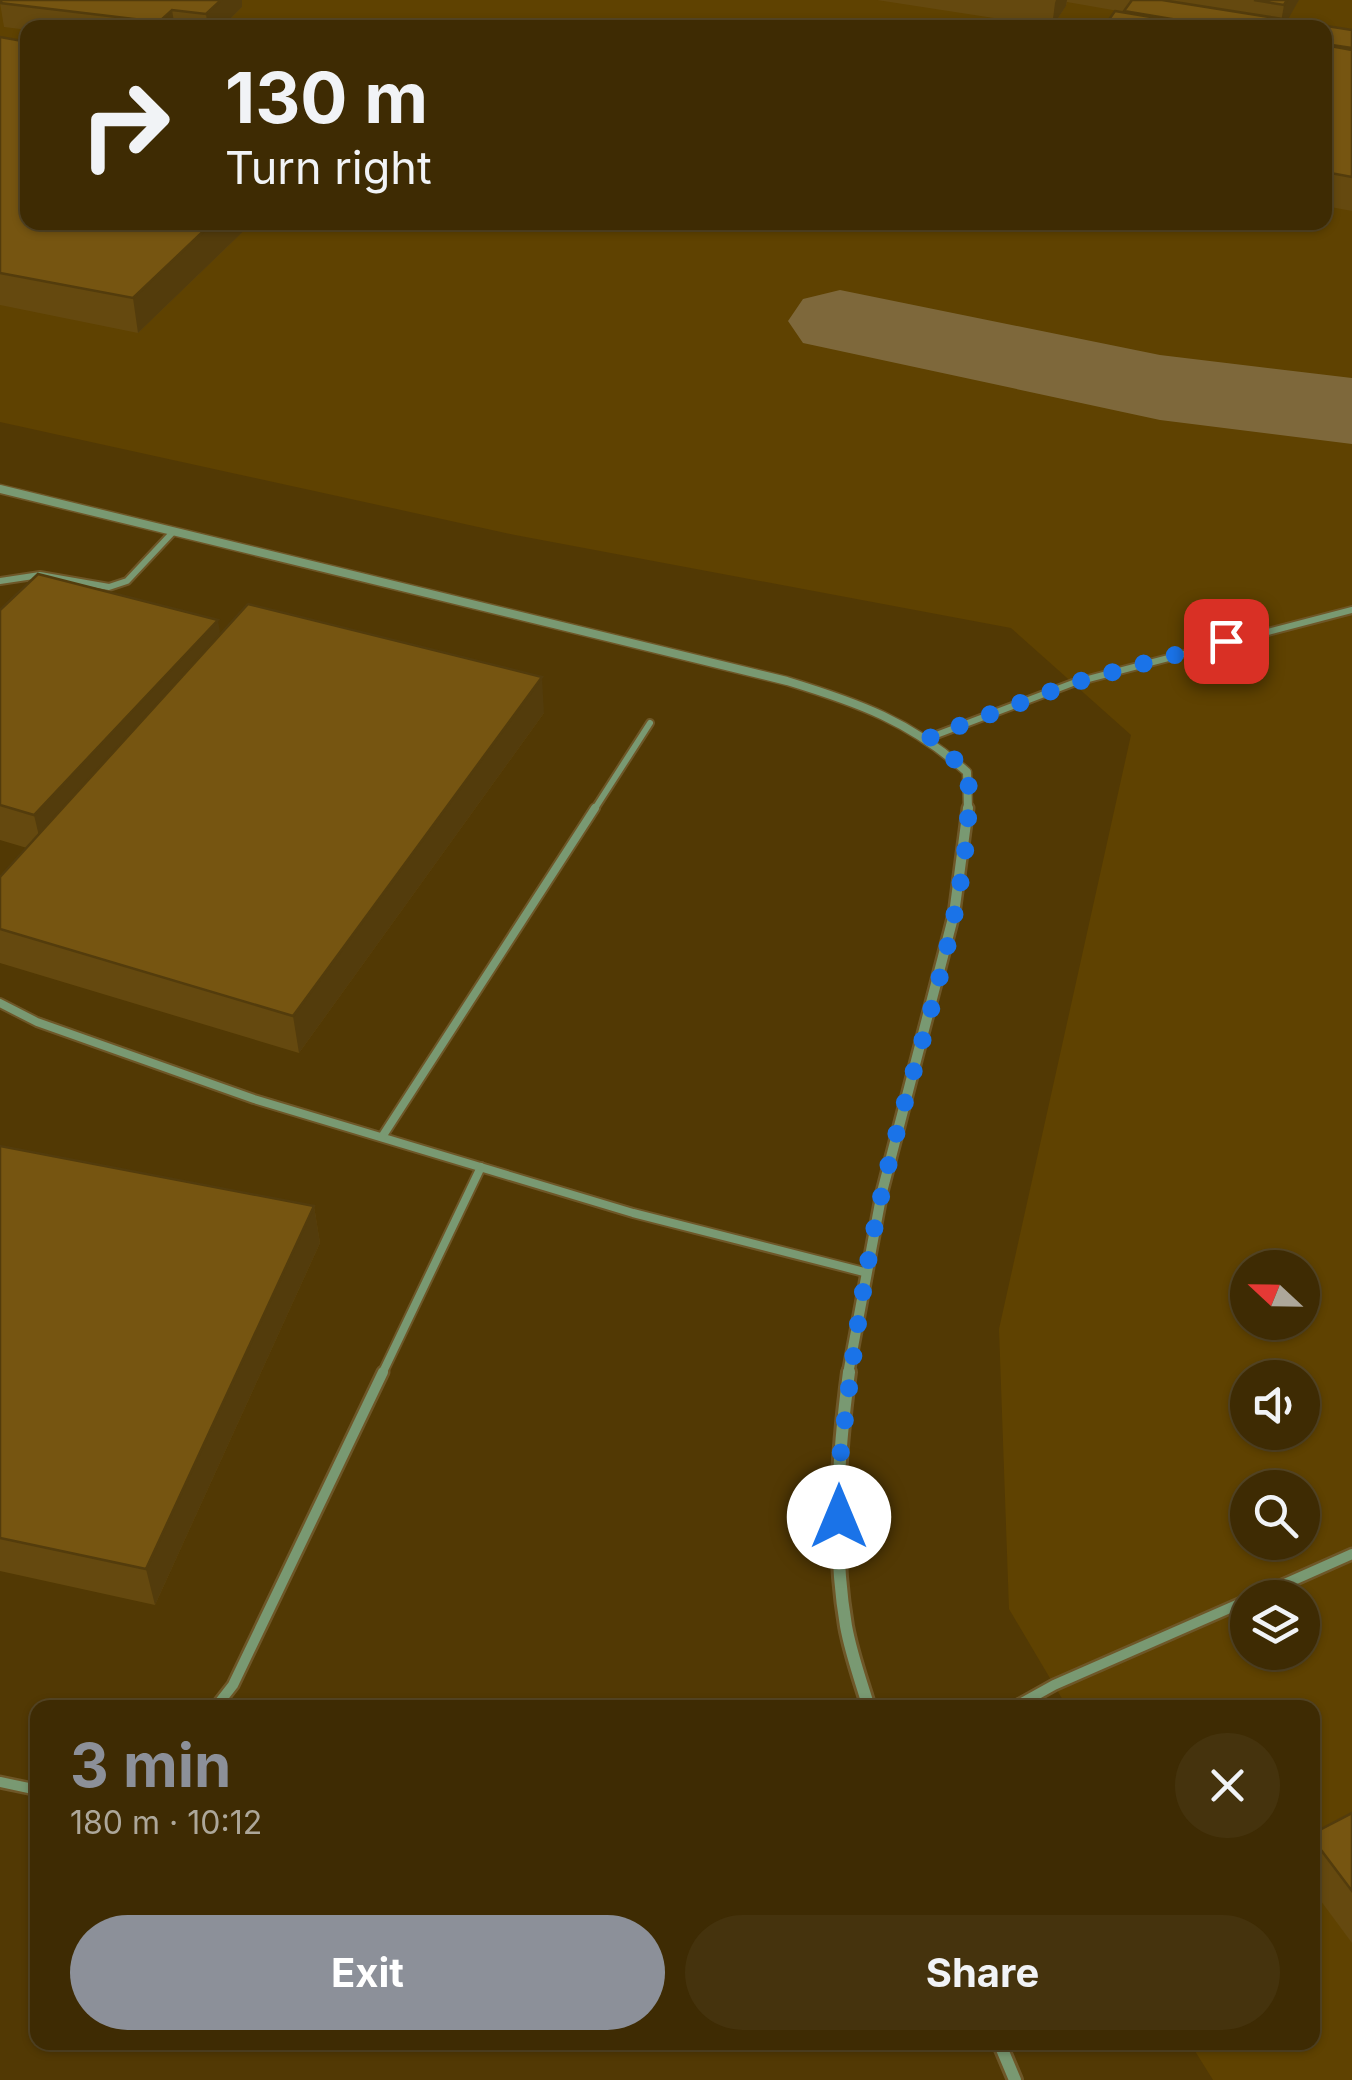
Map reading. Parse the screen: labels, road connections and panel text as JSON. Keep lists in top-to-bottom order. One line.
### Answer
{"north":"left","page":{"turn":["130 m","Turn right"],"heading":["3 min","180 m · 10:12"],"buttons":["Exit","Share"]}}
